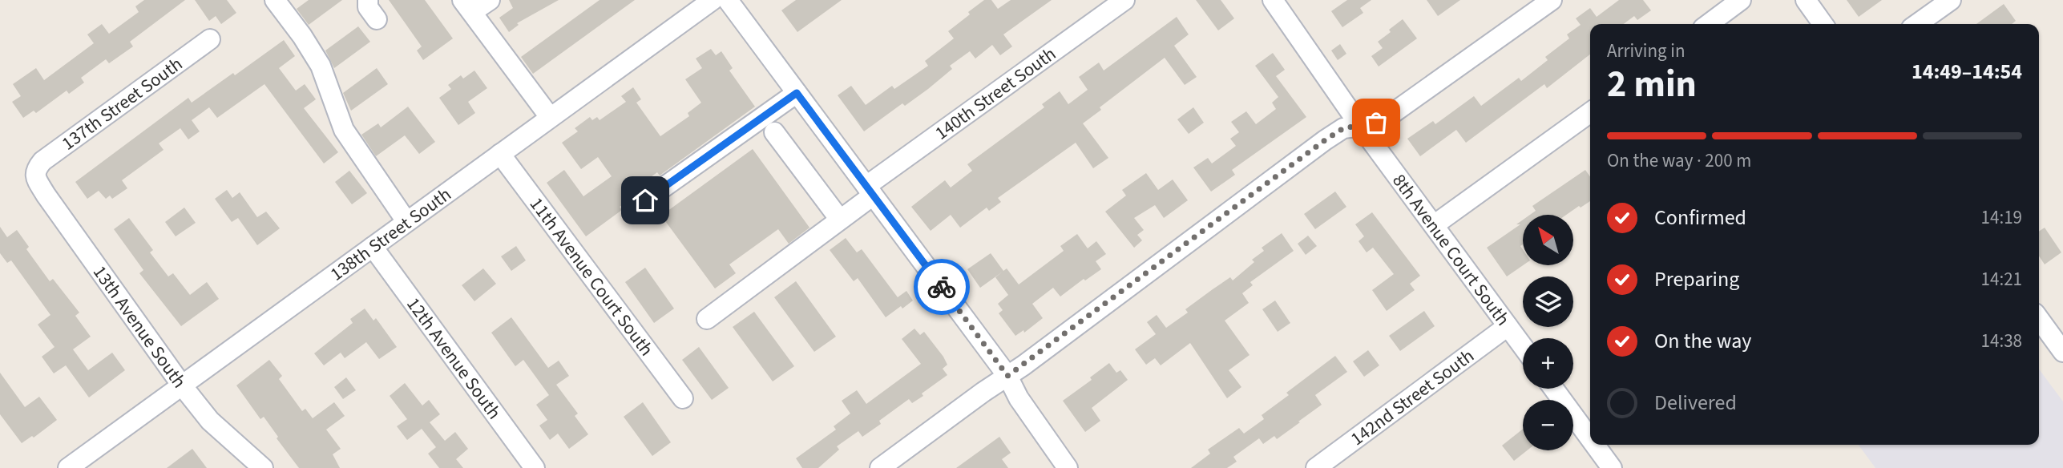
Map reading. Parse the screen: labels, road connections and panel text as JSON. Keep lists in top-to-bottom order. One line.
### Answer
{"streets":{"street":["140th Street South","137th Street South","138th Street South","8th Avenue Court South","11th Avenue Court South","13th Avenue South","12th Avenue South","142nd Street South"]},"crossings":[["137th Street South","13th Avenue South"],["138th Street South","11th Avenue Court South"],["138th Street South","13th Avenue South"],["138th Street South","12th Avenue South"],["8th Avenue Court South","142nd Street South"]],"north":"top left","page":{"heading":["2 min","Arriving in","14:49–14:54"],"bar":"On the way · 200 m","list":[["Confirmed","14:19"],["Preparing","14:21"],["On the way","14:38"],"Delivered"],"map_buttons":["+","−"]}}
